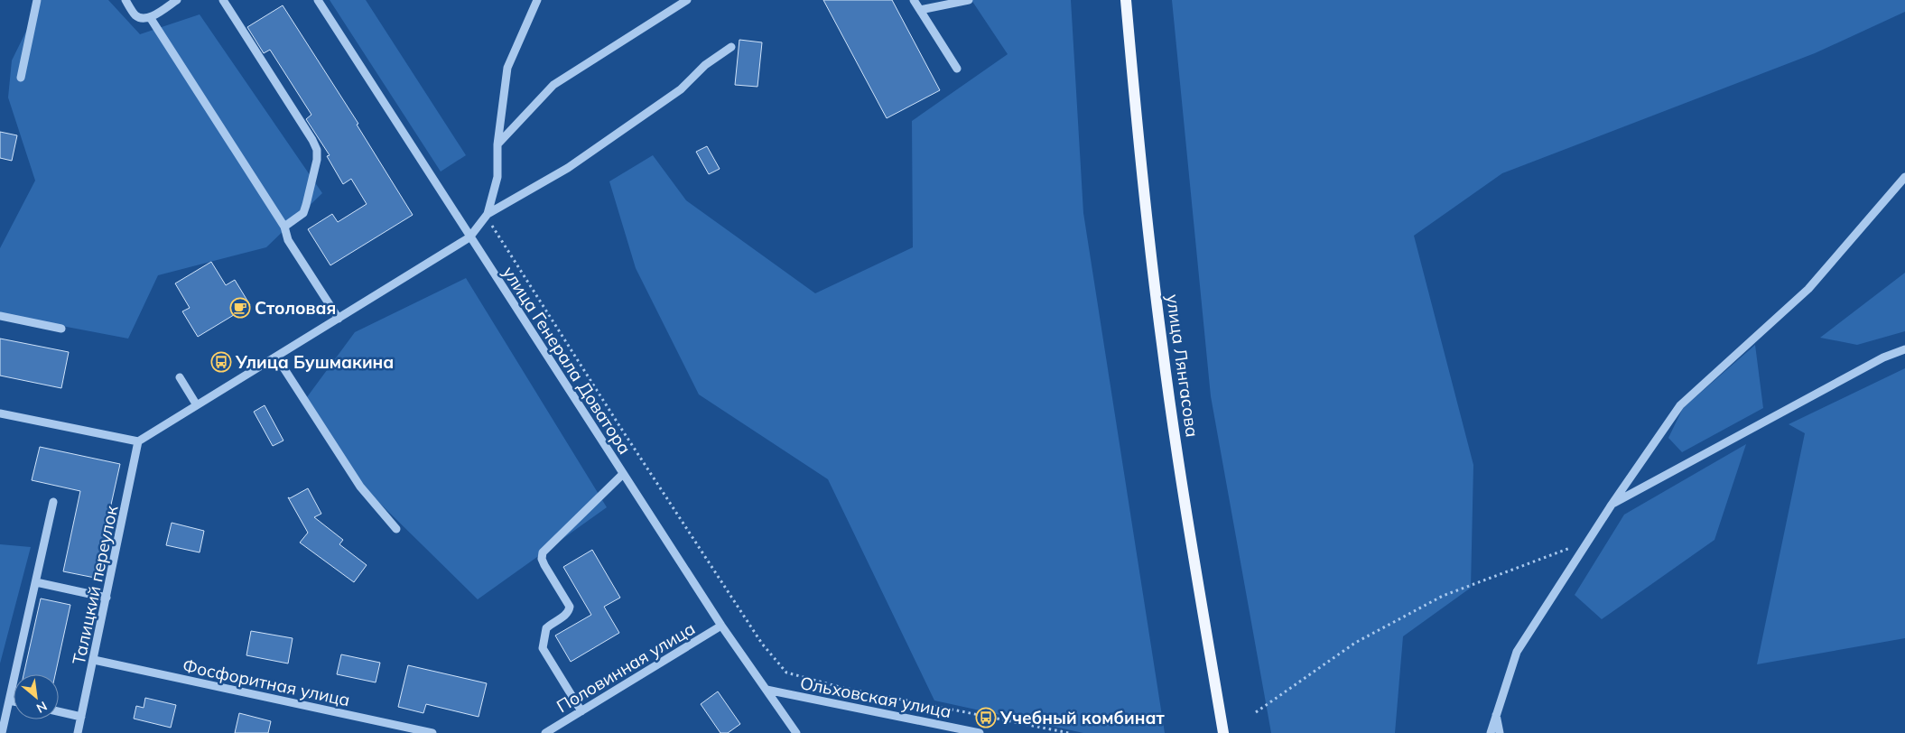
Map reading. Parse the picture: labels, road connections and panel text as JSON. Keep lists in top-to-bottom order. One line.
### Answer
{"streets":{"main road":["улица Лянгасова"],"street":["улица Генерала Доватора","Талицкий переулок","Половинная улица","Фосфоритная улица","Ольховская улица"]},"crossings":[["улица Генерала Доватора","Половинная улица"],["улица Генерала Доватора","Ольховская улица"],["Талицкий переулок","Фосфоритная улица"]],"places":{"cafe":["Столовая"],"bus stop":["Улица Бушмакина","Учебный комбинат"]},"north":"bottom right"}
